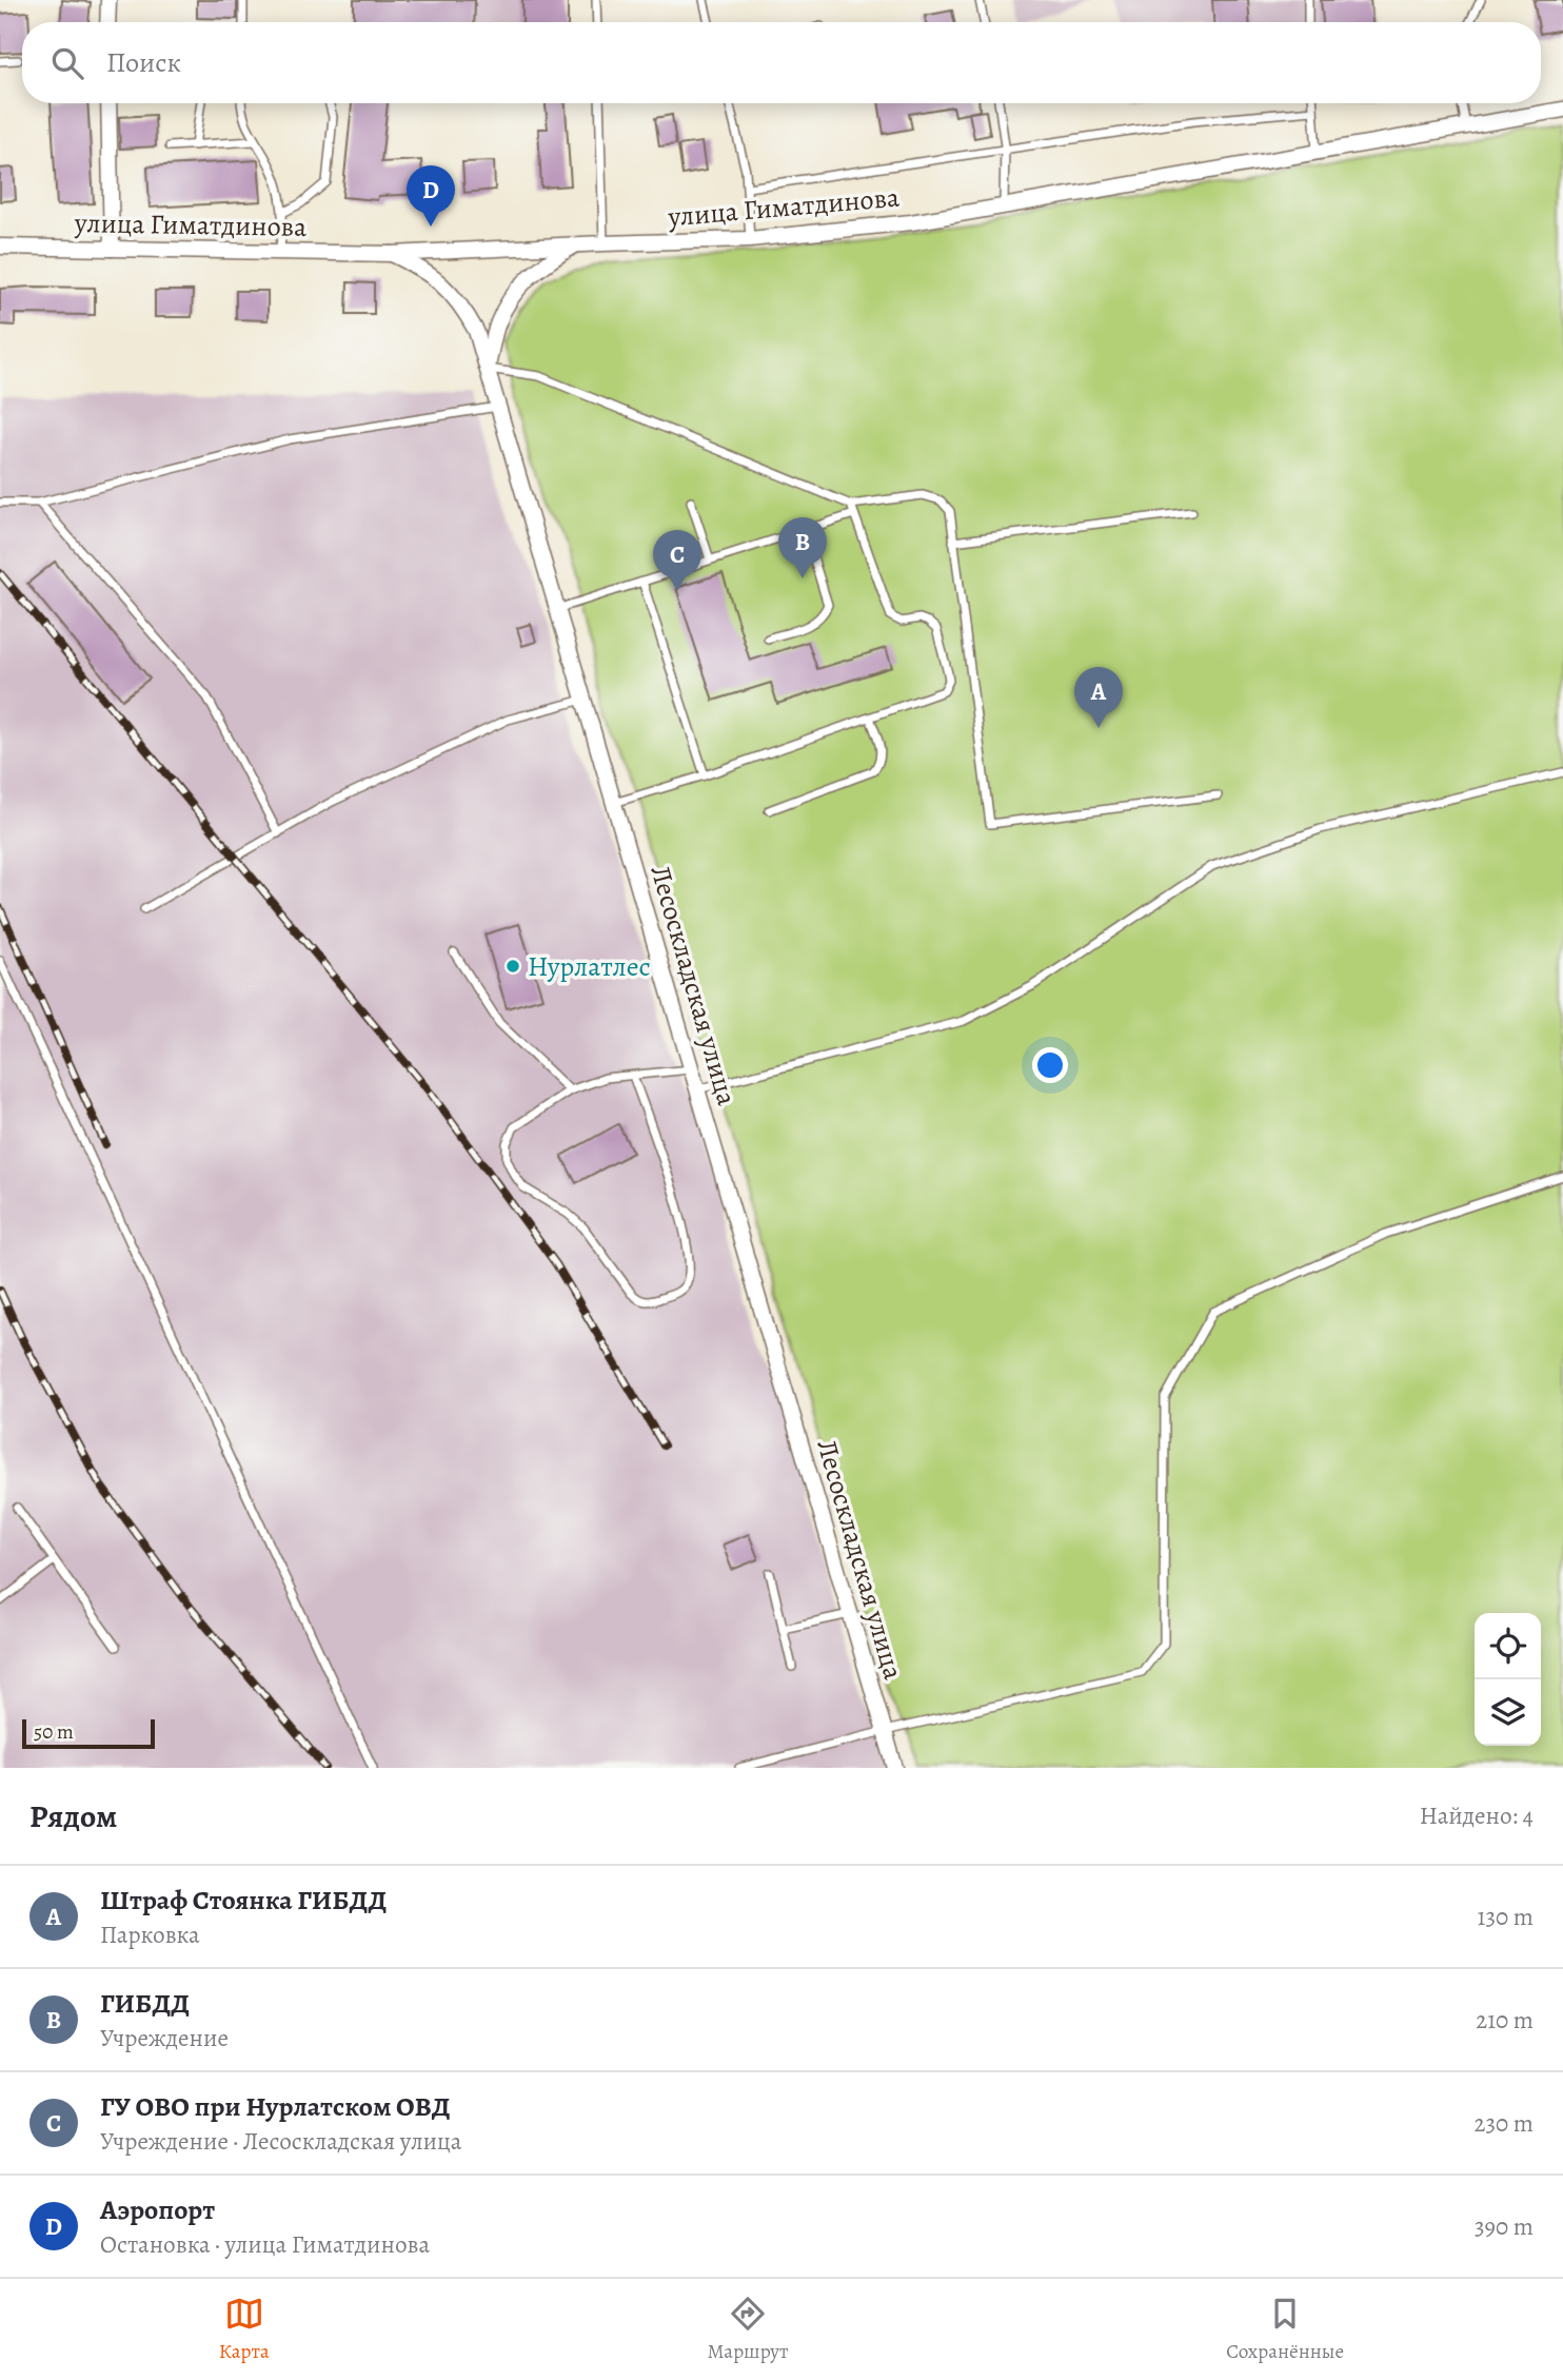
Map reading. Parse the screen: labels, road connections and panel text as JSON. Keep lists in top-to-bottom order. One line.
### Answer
{"streets":{"street":["улица Гиматдинова","Лесоскладская улица"]},"crossings":[["улица Гиматдинова","Лесоскладская улица"]],"places":["Нурлатлес"],"scale_bar":"50 m","page":{"search":"Поиск","pins":["D","B","C","A"],"scale":"50 m","heading":["Рядом","Найдено: 4"],"list":[{"mark":"A","name":"Штраф Стоянка ГИБДД","note":"Парковка","value":"130 m"},{"mark":"B","name":"ГИБДД","note":"Учреждение","value":"210 m"},{"mark":"C","name":"ГУ ОВО при Нурлатском ОВД","note":"Учреждение · Лесоскладская улица","value":"230 m"},{"mark":"D","name":"Аэропорт","note":"Остановка · улица Гиматдинова","value":"390 m"}],"nav":["Карта","Маршрут","Сохранённые"]}}
